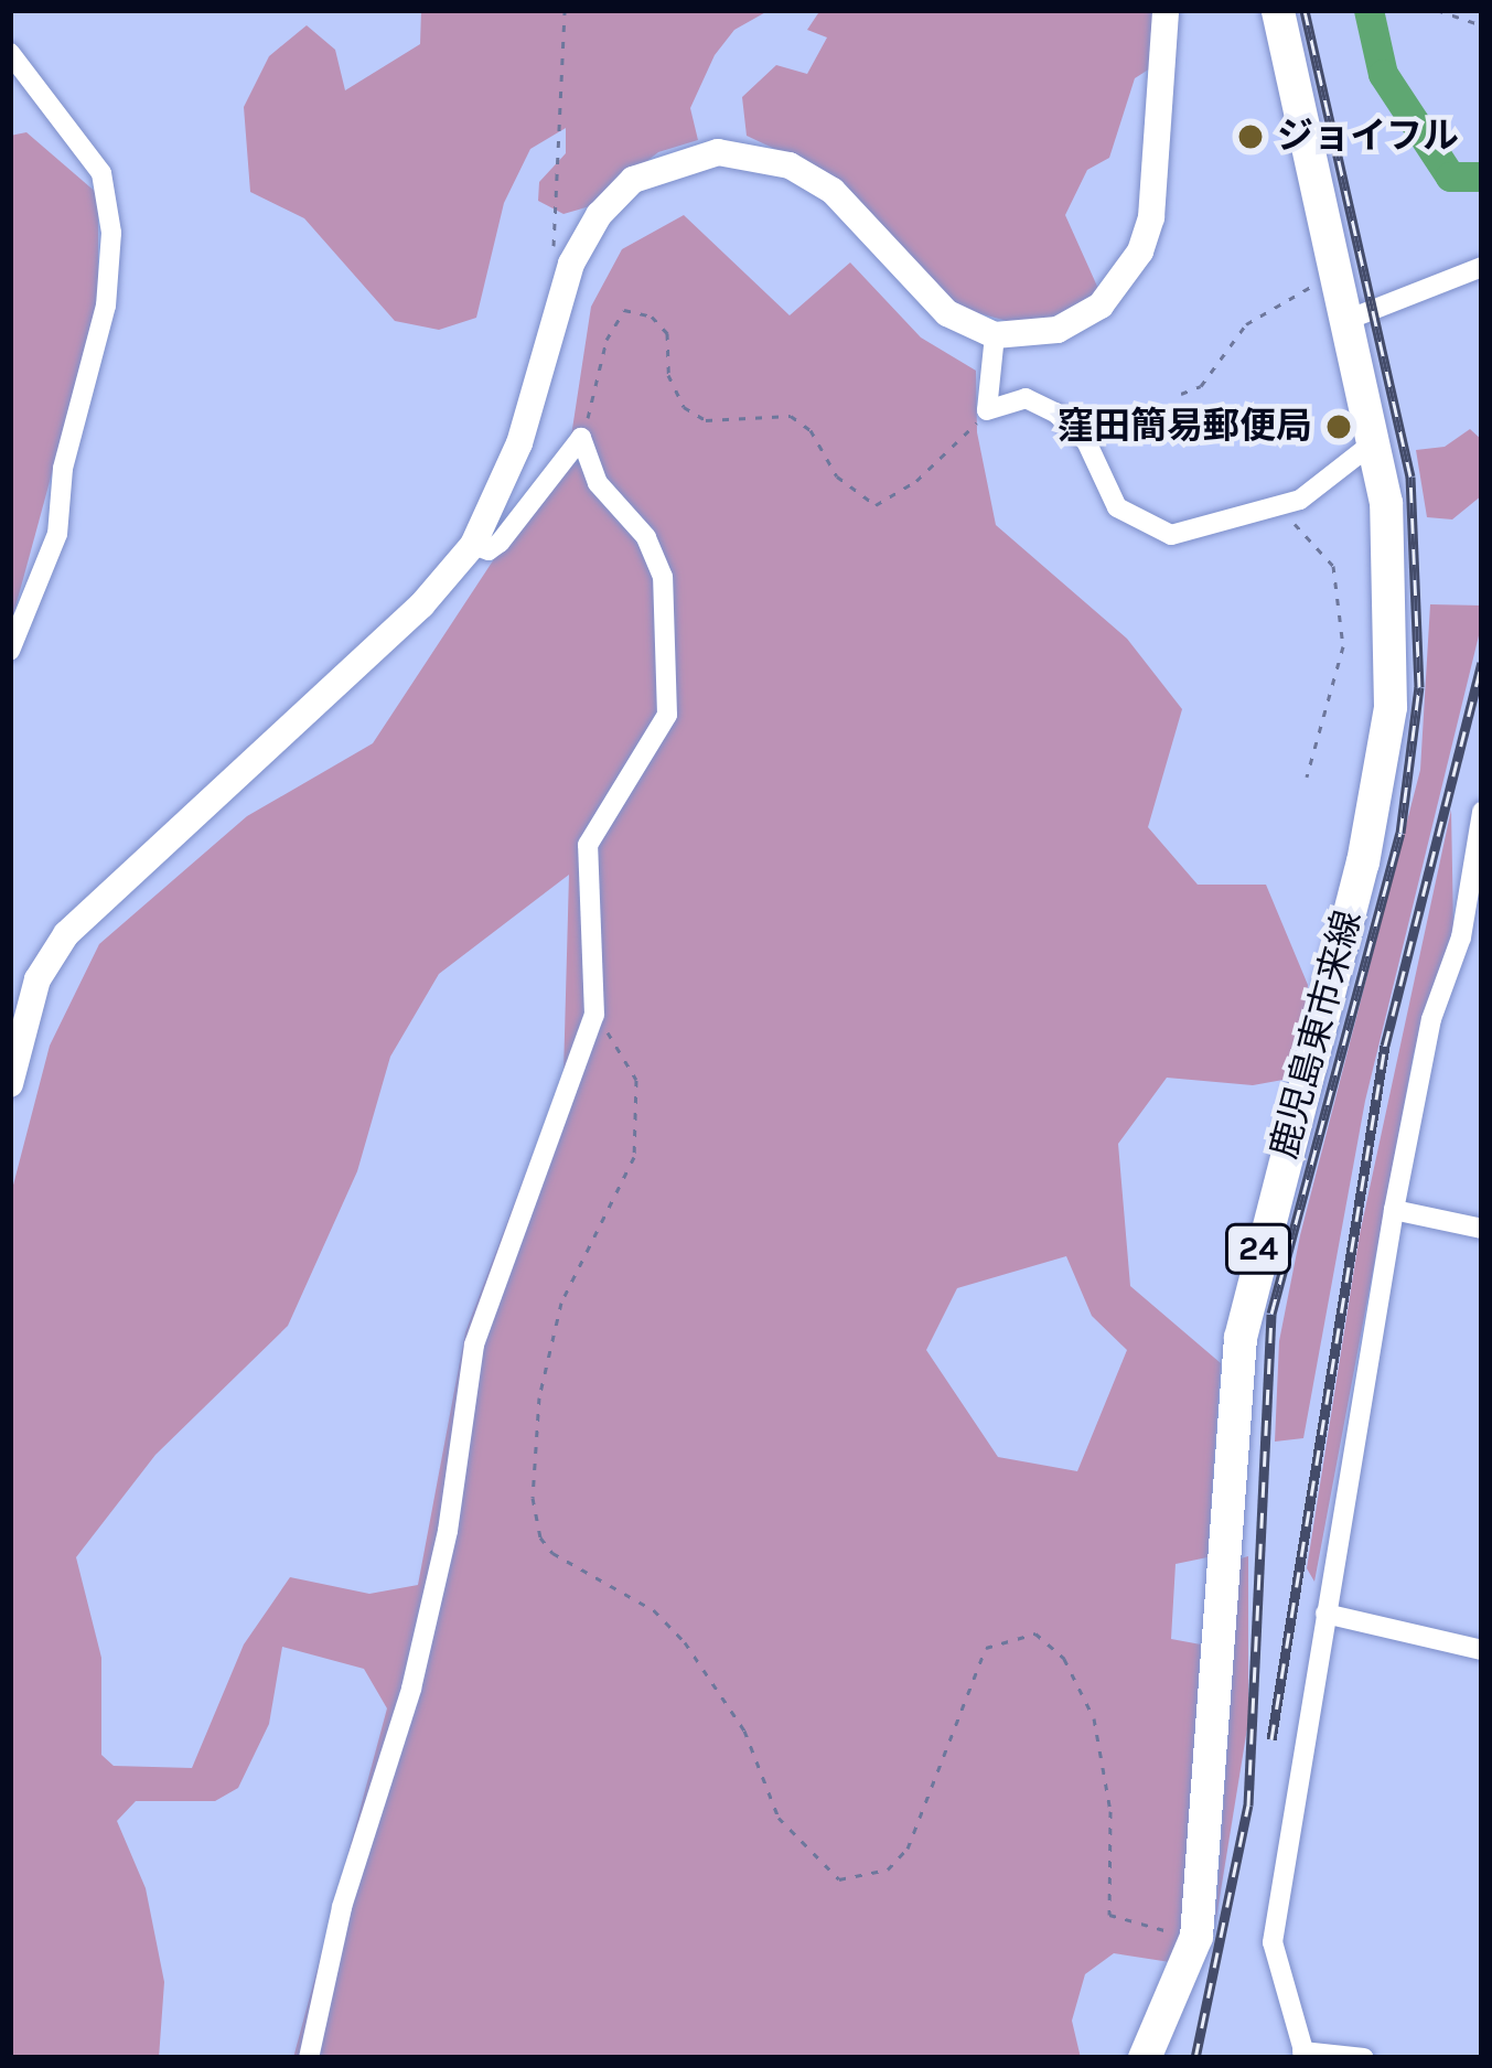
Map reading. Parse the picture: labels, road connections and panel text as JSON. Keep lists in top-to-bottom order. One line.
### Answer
{"streets":{"main road":["鹿児島東市来線","24"]},"places":["ジョイフル","窪田簡易郵便局"]}
